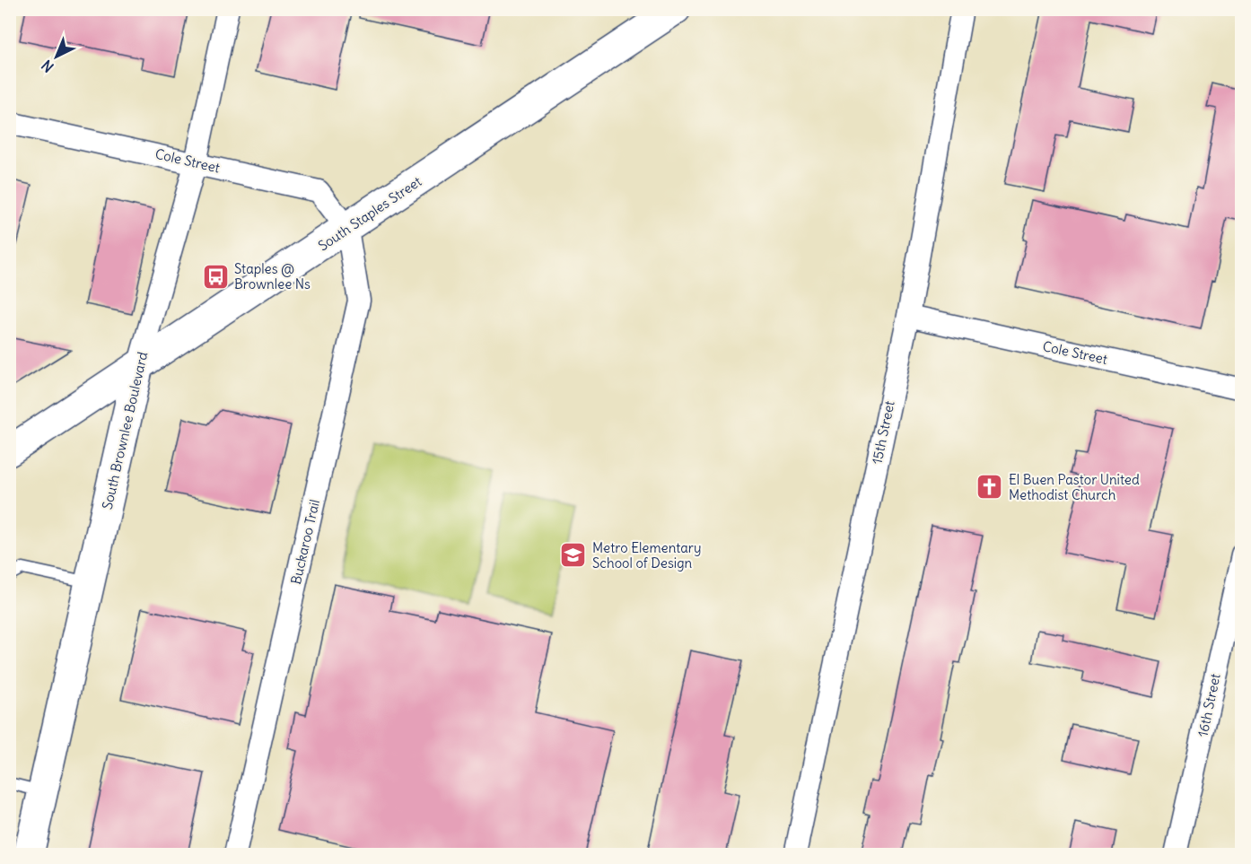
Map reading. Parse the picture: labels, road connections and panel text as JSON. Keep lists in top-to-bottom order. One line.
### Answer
{"streets":{"main road":["South Staples Street","South Brownlee Boulevard"],"street":["Cole Street","15th Street","Buckaroo Trail","16th Street"]},"crossings":[["Cole Street","South Staples Street"],["Cole Street","South Brownlee Boulevard"],["Cole Street","15th Street"],["Cole Street","Buckaroo Trail"],["South Staples Street","South Brownlee Boulevard"],["South Staples Street","Buckaroo Trail"]],"places":{"bus stop":["Staples @ Brownlee Ns"],"church":["El Buen Pastor United Methodist Church"],"school or university":["Metro Elementary School of Design"]},"north":"bottom left"}
